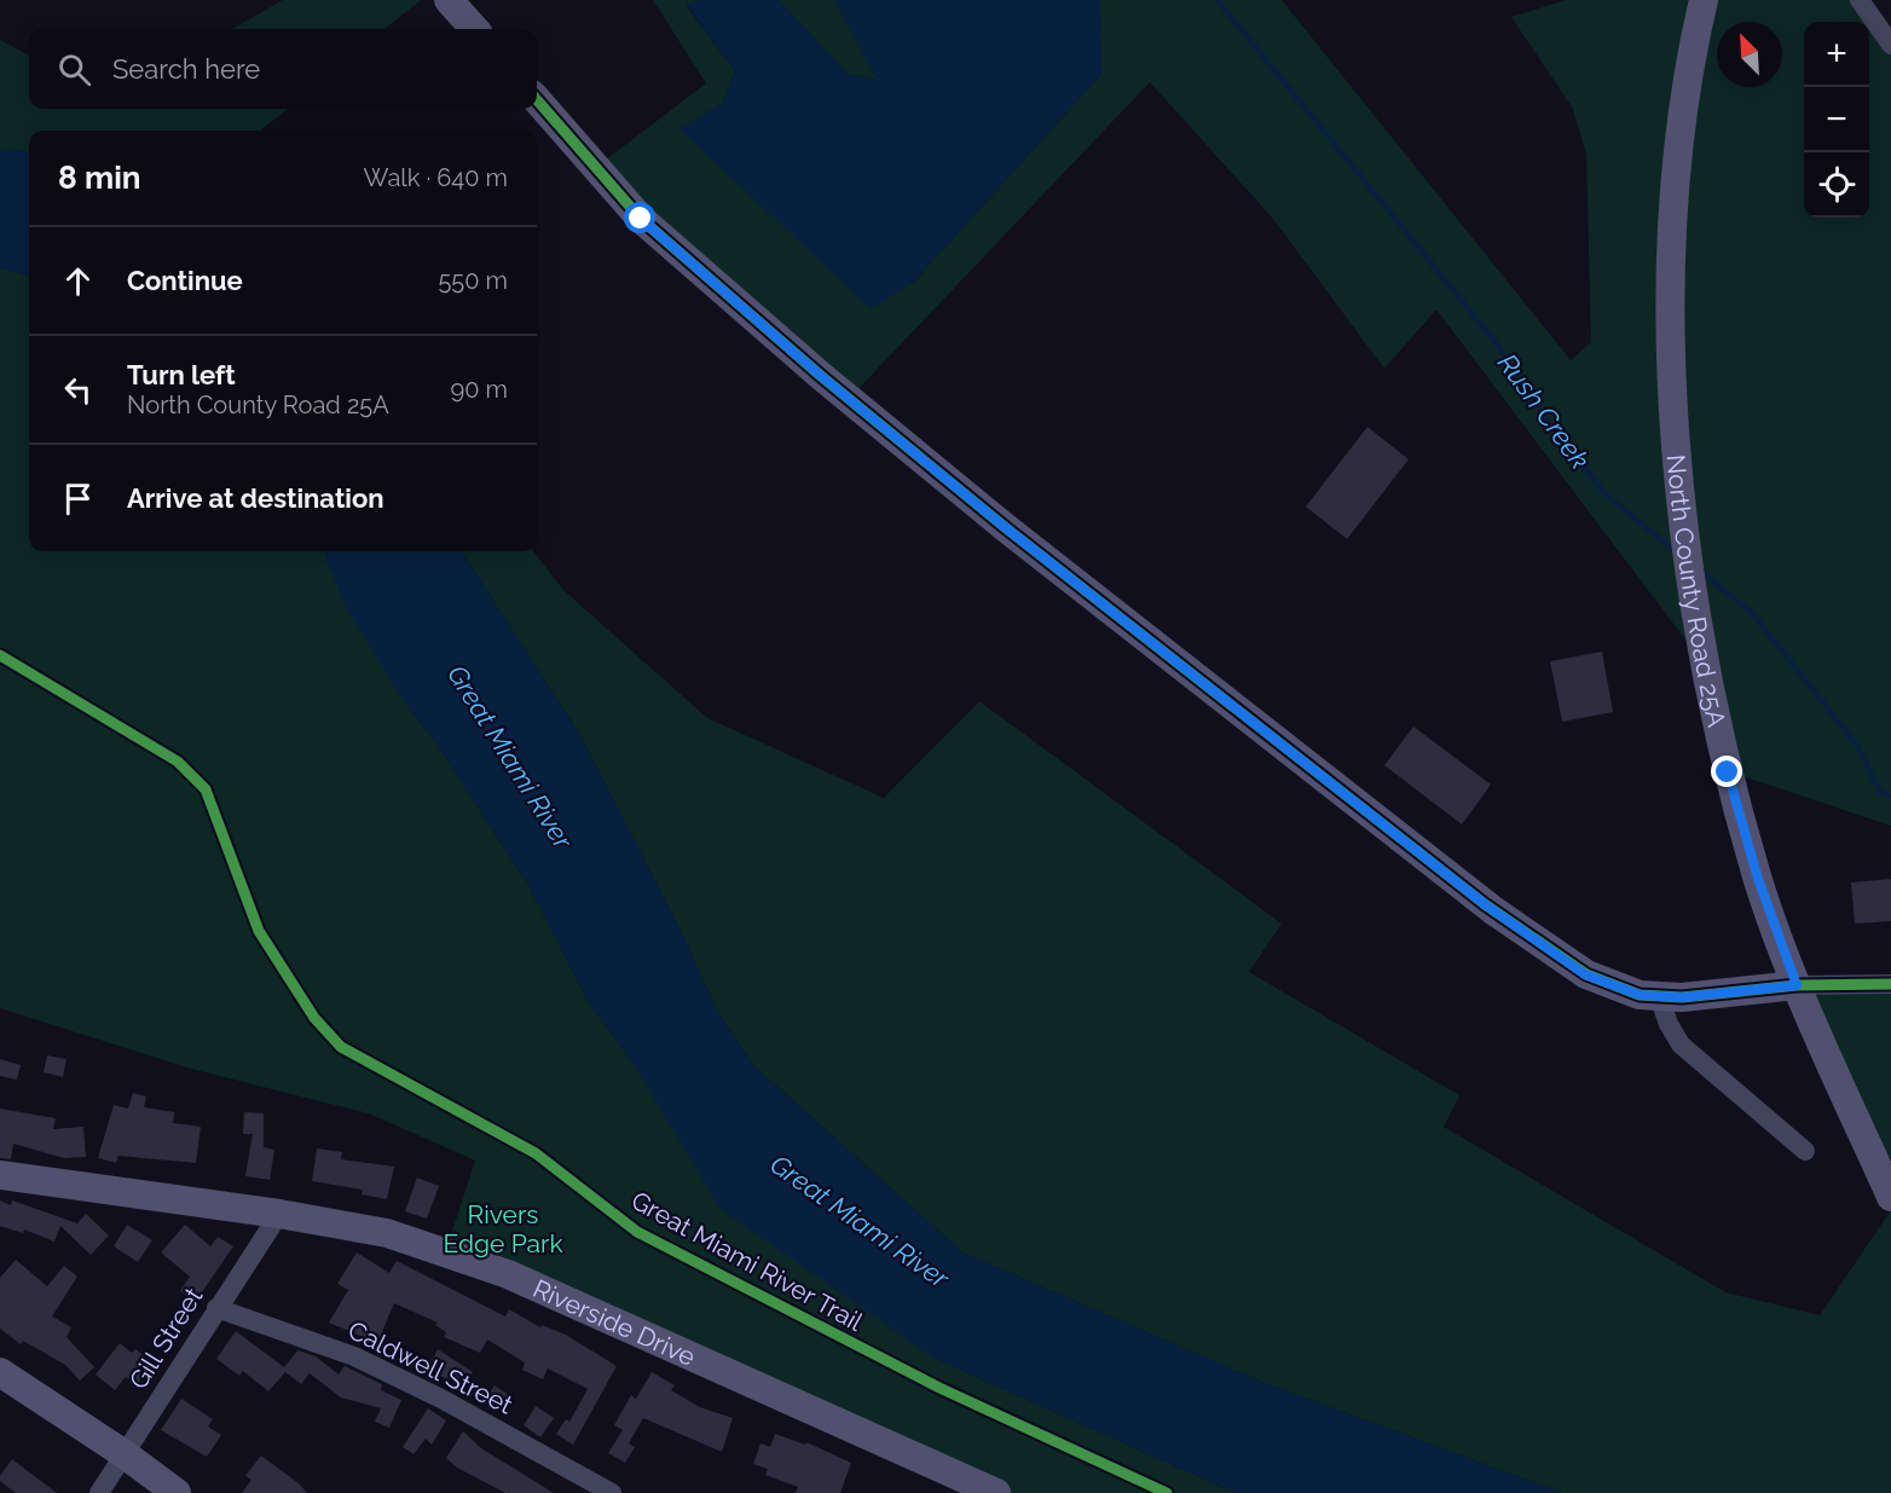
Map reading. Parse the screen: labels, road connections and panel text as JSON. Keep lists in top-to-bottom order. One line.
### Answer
{"streets":{"main road":["North County Road 25A","Riverside Drive"],"street":["Gill Street","Caldwell Street"],"cycle path":["Great Miami River Trail"]},"crossings":[["Riverside Drive","Gill Street"],["Gill Street","Caldwell Street"]],"water":["Rush Creek","Great Miami River"],"parks":["Rivers Edge Park"],"north":"top left","page":{"map_buttons":["+","−"],"search":"Search here","heading":["8 min","Walk · 640 m"],"list":[["Continue","550 m"],["Turn left","North County Road 25A","90 m"],"Arrive at destination"]}}
